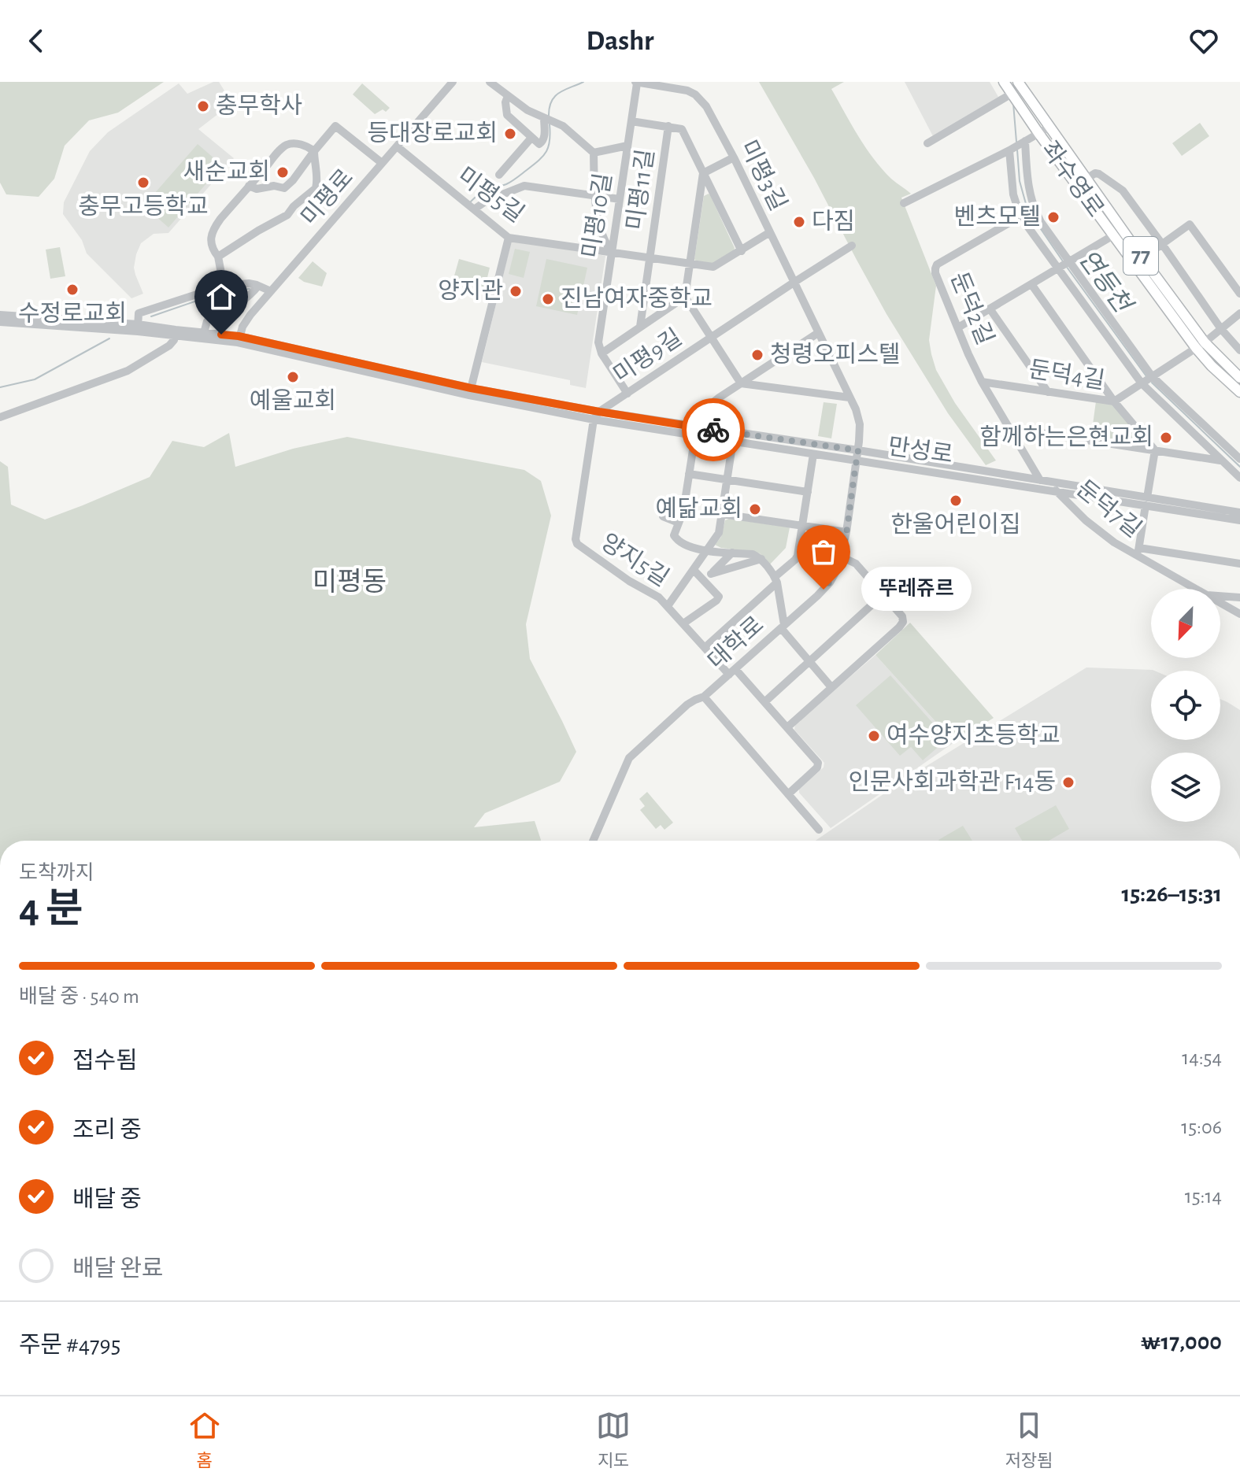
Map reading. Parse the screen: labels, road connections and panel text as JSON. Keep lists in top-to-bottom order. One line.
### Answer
{"streets":{"main road":["좌수영로","77"],"street":["미평3길","미평11길","미평5길","미평로","미평10길","둔덕2길","미평9길","둔덕4길","만성로","둔덕7길","양지5길","대학로"]},"crossings":[["미평3길","미평5길"],["미평3길","미평10길"],["미평3길","미평9길"],["미평3길","만성로"],["미평3길","대학로"],["미평11길","미평5길"],["미평11길","미평10길"],["미평5길","미평로"],["미평5길","미평10길"],["미평로","만성로"],["둔덕2길","둔덕4길"],["둔덕2길","만성로"],["미평9길","만성로"],["미평9길","양지5길"],["만성로","둔덕7길"],["만성로","양지5길"],["만성로","대학로"],["양지5길","대학로"]],"districts":["미평동"],"water":["연등천"],"places":["충무학사","등대장로교회","새순교회","충무고등학교","벤츠모텔","다짐","수정로교회","양지관","진남여자중학교","청령오피스텔","예울교회","함께하는은현교회","한울어린이집","예닮교회","뚜레쥬르","여수양지초등학교","인문사회과학관 F14동"],"north":"bottom left","page":{"header":"Dashr","bubble":"뚜레쥬르","heading":["4 분","도착까지","15:26–15:31"],"panel":["주문 #4795","₩17,000"],"bar":"배달 중 · 540 m","list":[["접수됨","14:54"],["조리 중","15:06"],["배달 중","15:14"],"배달 완료"],"tabs":["홈","지도","저장됨"]}}
